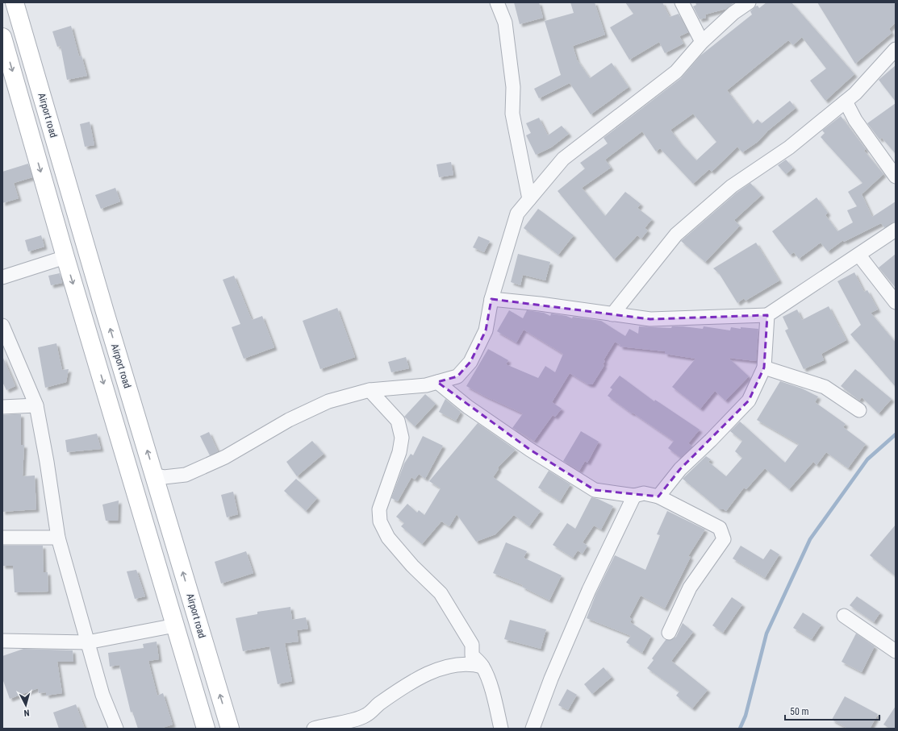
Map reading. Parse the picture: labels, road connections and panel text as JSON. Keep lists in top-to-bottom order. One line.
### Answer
{"streets":{"main road":["Airport road"]},"scale_bar":"50 m","north":"bottom"}
